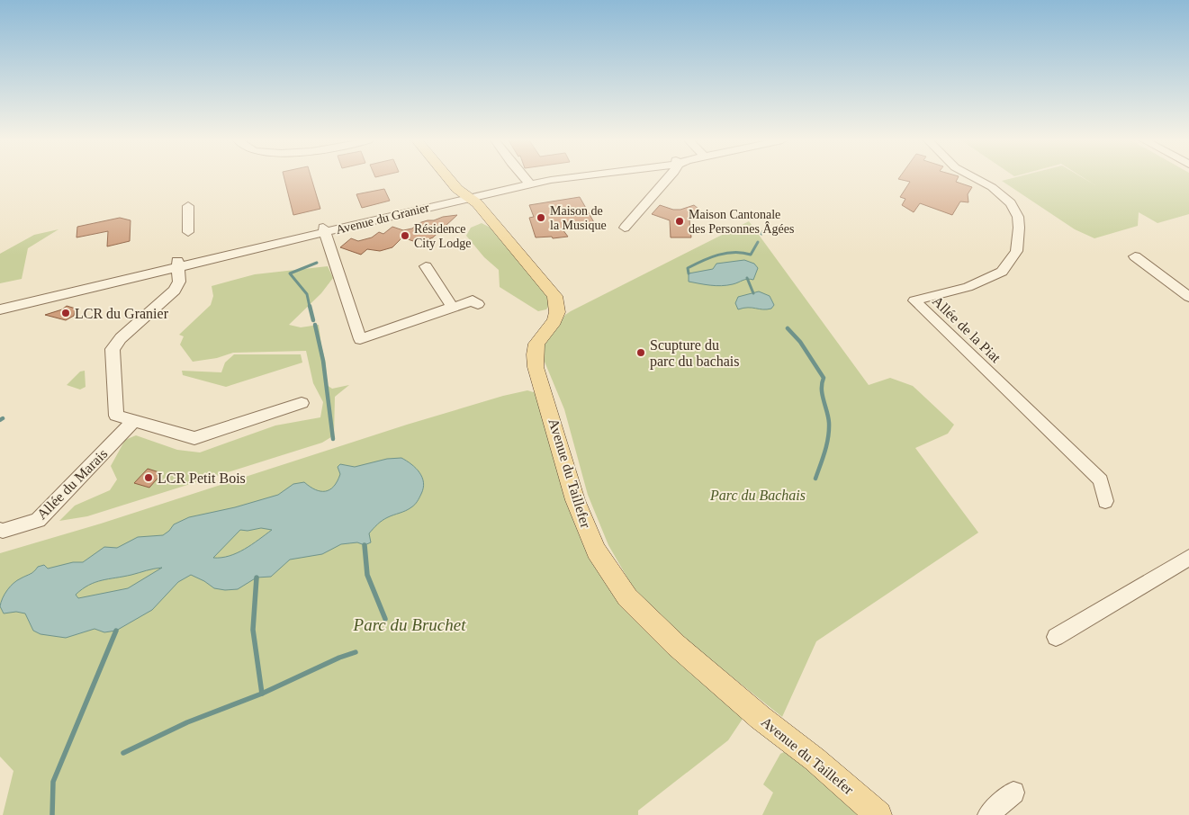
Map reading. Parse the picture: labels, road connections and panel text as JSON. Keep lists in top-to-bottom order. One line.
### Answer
{"streets":{"main road":["Avenue du Taillefer"],"street":["Avenue du Granier","Allée de la Piat","Allée du Marais"]},"crossings":[["Avenue du Granier","Avenue du Taillefer"]],"parks":["Parc du Bachais","Parc du Bruchet"],"places":["Maison de la Musique","Maison Cantonale des Personnes Âgées","Résidence City Lodge","LCR du Granier","Scupture du parc du bachais","LCR Petit Bois"]}
